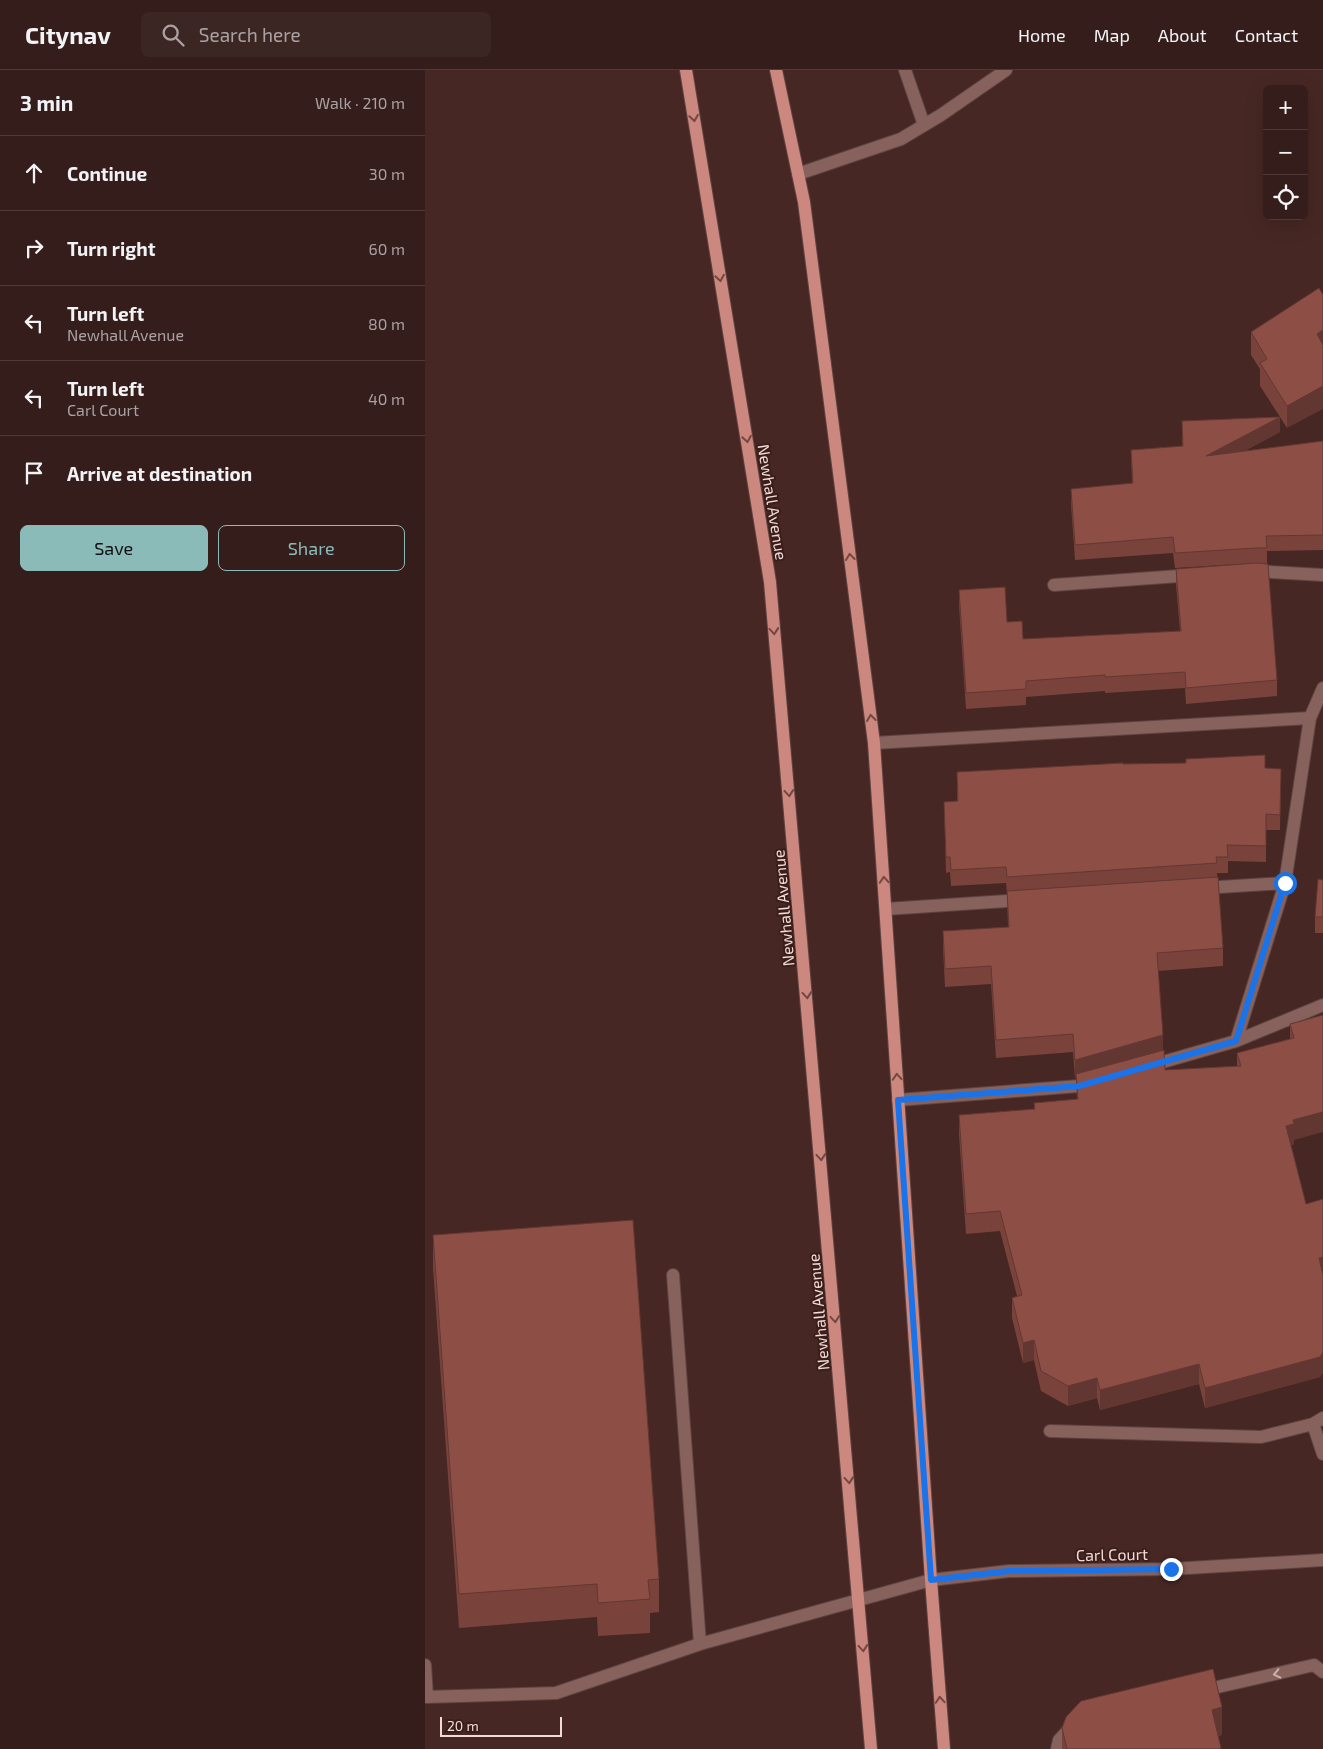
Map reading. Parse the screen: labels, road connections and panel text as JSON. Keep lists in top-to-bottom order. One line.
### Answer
{"streets":{"main road":["Newhall Avenue"],"street":["Carl Court"]},"crossings":[["Newhall Avenue","Carl Court"]],"scale_bar":"20 m","page":{"header":"Citynav","search":"Search here","nav":["Home","Map","About","Contact"],"heading":["3 min","Walk · 210 m"],"map_buttons":["+","−"],"list":[["Continue","30 m"],["Turn right","60 m"],["Turn left","Newhall Avenue","80 m"],["Turn left","Carl Court","40 m"],"Arrive at destination"],"buttons":["Save","Share"],"scale":"20 m"}}
